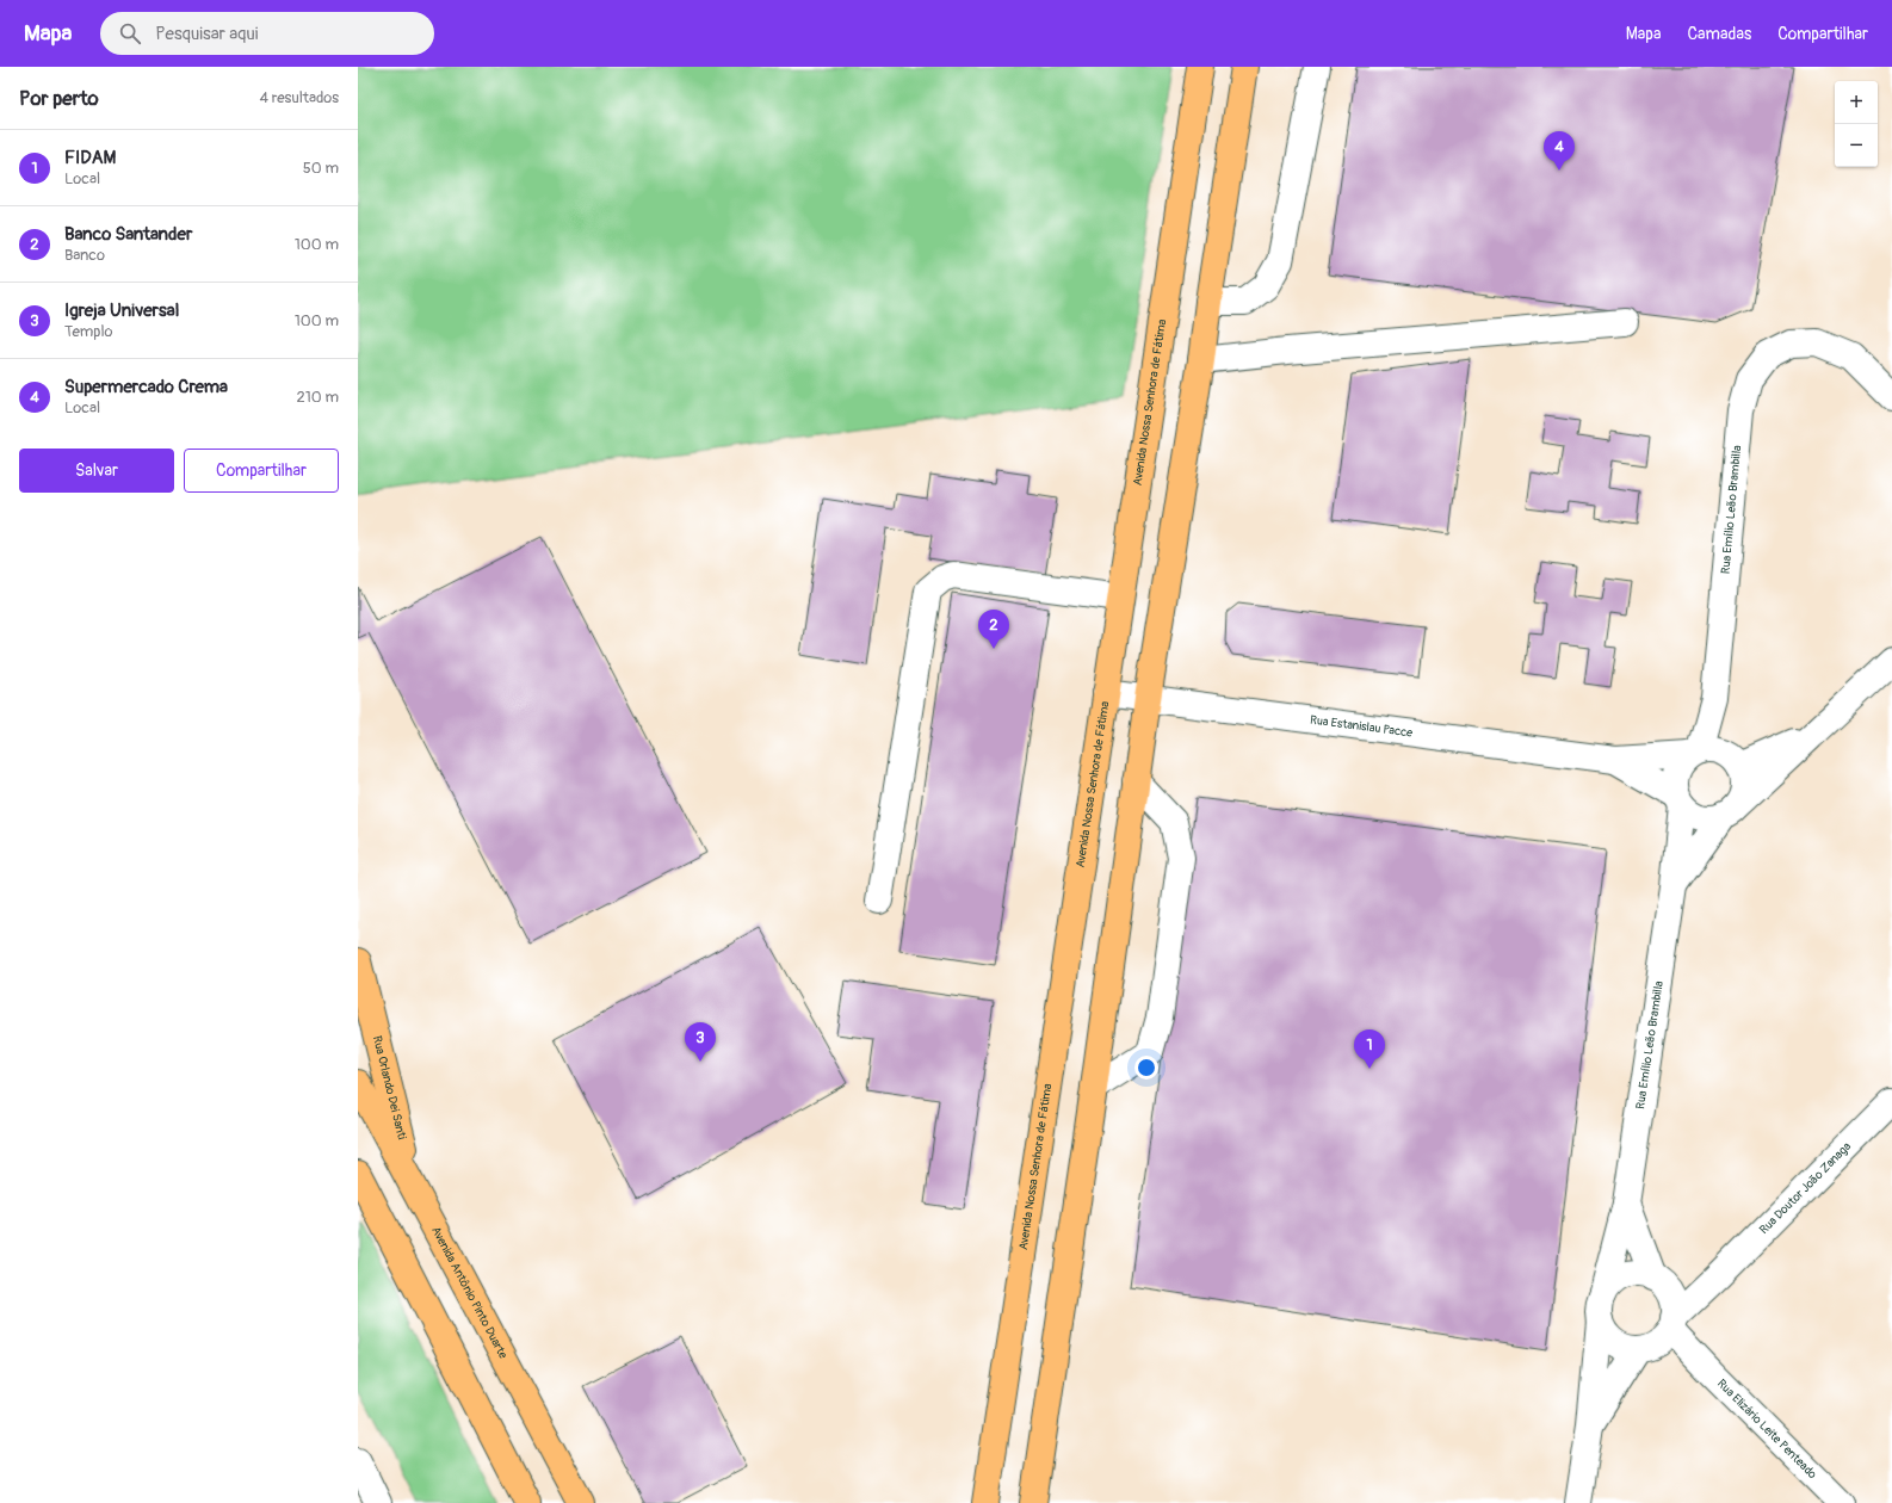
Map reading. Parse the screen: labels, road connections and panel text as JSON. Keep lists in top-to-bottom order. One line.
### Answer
{"streets":{"main road":["Avenida Nossa Senhora de Fátima","Rua Orlando Dei Santi","Avenida Antônio Pinto Duarte"],"street":["Rua Emílio Leão Brambilla","Rua Estanislau Pacce","Rua Doutor João Zanaga","Rua Elizário Leite Penteado"]},"crossings":[["Avenida Nossa Senhora de Fátima","Rua Estanislau Pacce"],["Rua Emílio Leão Brambilla","Rua Estanislau Pacce"],["Rua Emílio Leão Brambilla","Rua Doutor João Zanaga"],["Rua Emílio Leão Brambilla","Rua Elizário Leite Penteado"],["Rua Orlando Dei Santi","Avenida Antônio Pinto Duarte"],["Rua Doutor João Zanaga","Rua Elizário Leite Penteado"]],"page":{"header":"Mapa","search":"Pesquisar aqui","nav":["Mapa","Camadas","Compartilhar"],"heading":["Por perto","4 resultados"],"map_buttons":["+","−"],"list":[{"mark":"1","name":"FIDAM","note":"Local","value":"50 m"},{"mark":"2","name":"Banco Santander","note":"Banco","value":"100 m"},{"mark":"3","name":"Igreja Universal","note":"Templo","value":"100 m"},{"mark":"4","name":"Supermercado Crema","note":"Local","value":"210 m"}],"pins":["4","2","3","1"],"buttons":["Salvar","Compartilhar"]}}
